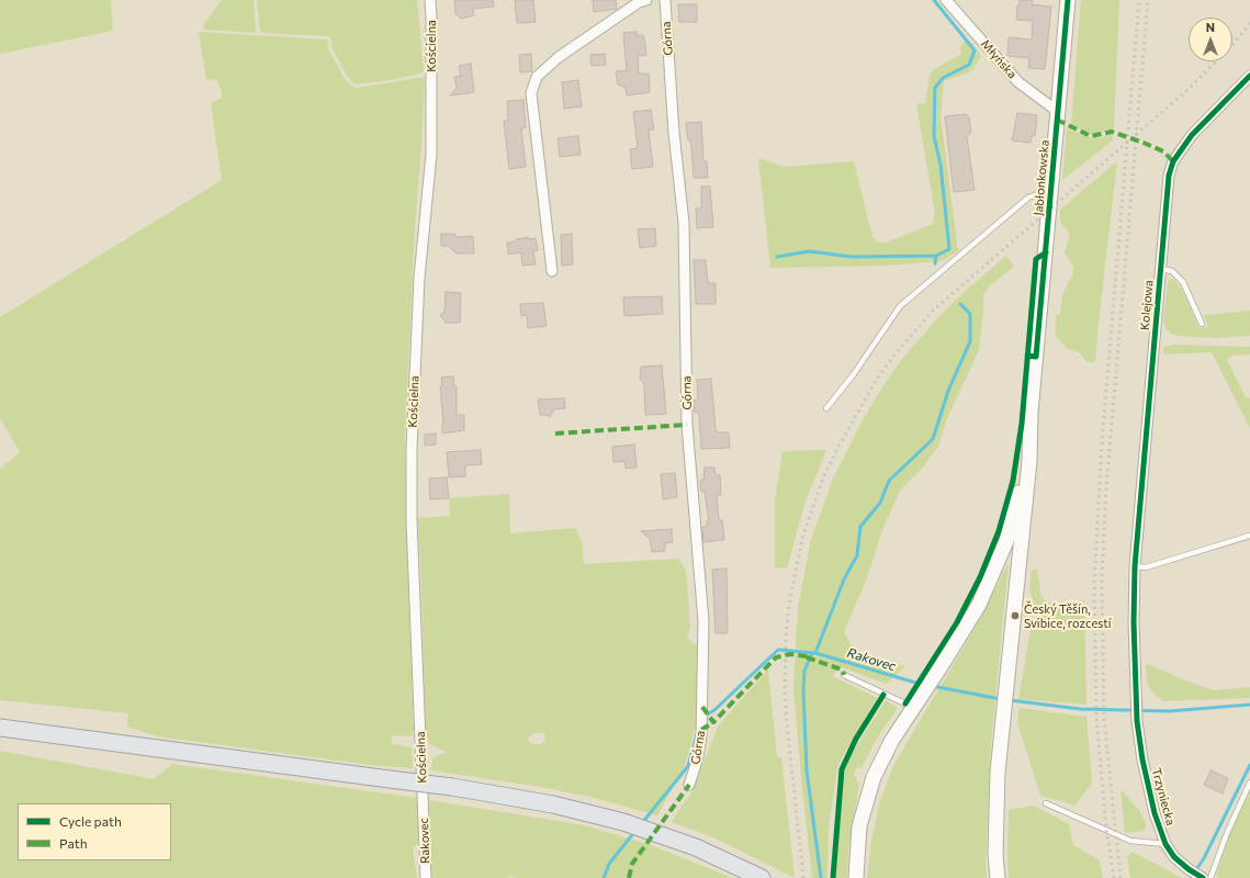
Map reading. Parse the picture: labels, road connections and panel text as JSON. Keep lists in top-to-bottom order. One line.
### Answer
{"streets":{"main road":["Jabłonkowska"],"street":["Górna","Kościelna","Młyńska","Kolejowa","Trzyniecka","Rakovec"]},"crossings":[["Kościelna","Rakovec"],["Młyńska","Jabłonkowska"],["Kolejowa","Trzyniecka"]],"water":["Rakovec"],"places":["Český Těšín, Svibice, rozcestí"],"legend":["Cycle path","Path"],"north":"top"}
